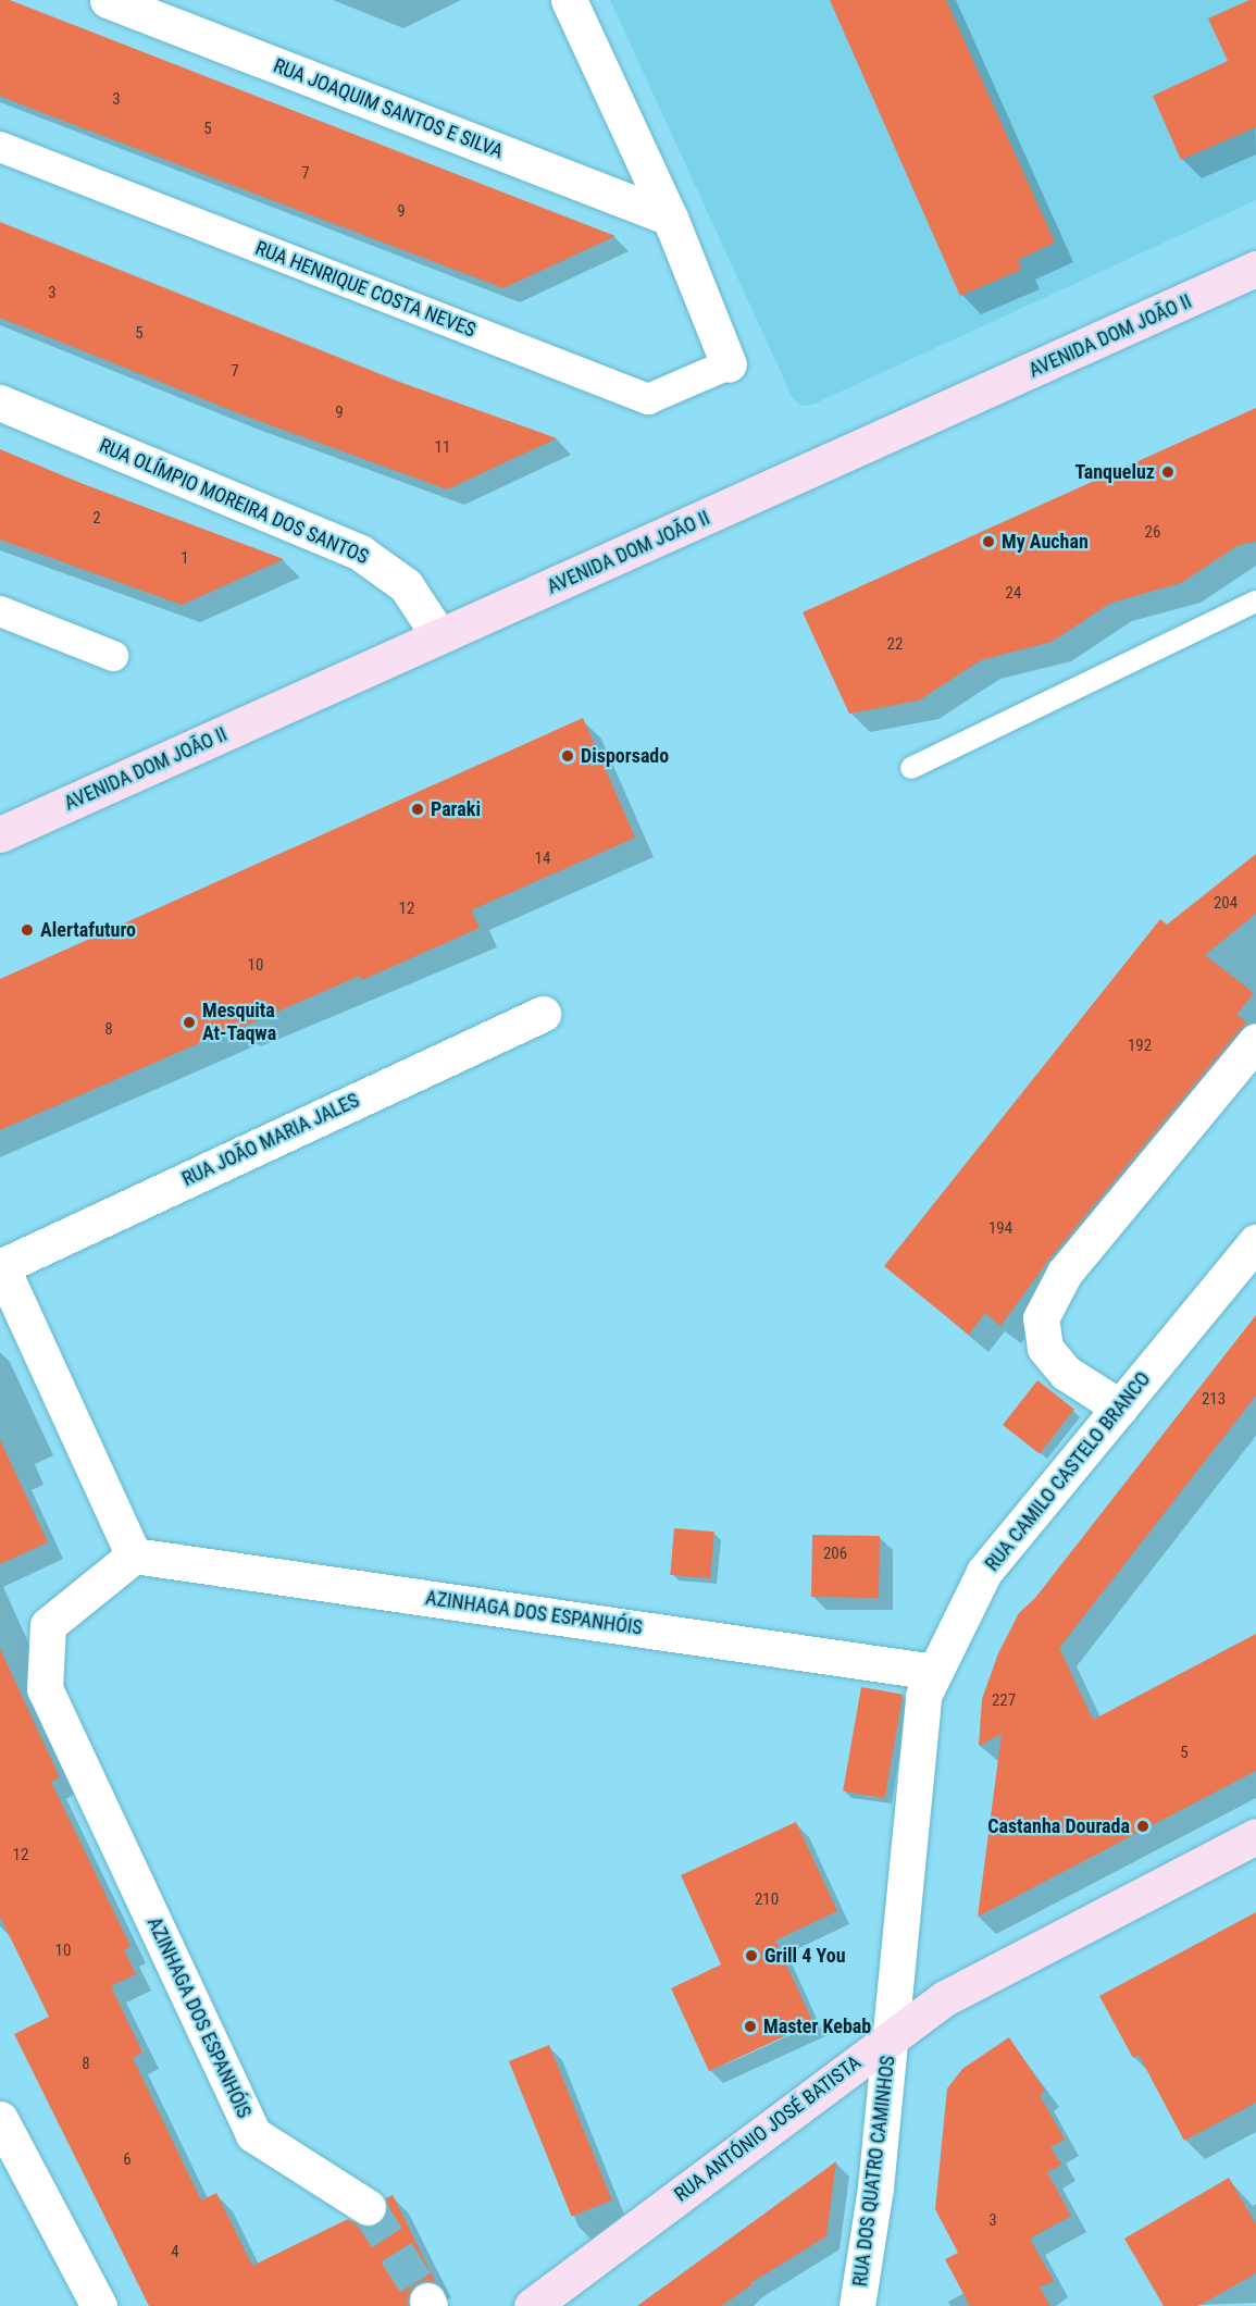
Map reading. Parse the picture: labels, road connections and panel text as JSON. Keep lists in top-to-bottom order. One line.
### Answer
{"streets":{"main road":["AVENIDA DOM JOÃO II","RUA ANTÓNIO JOSÉ BATISTA"],"street":["RUA JOAQUIM SANTOS E SILVA","RUA HENRIQUE COSTA NEVES","RUA OLÍMPIO MOREIRA DOS SANTOS","RUA JOÃO MARIA JALES","RUA CAMILO CASTELO BRANCO","AZINHAGA DOS ESPANHÓIS","RUA DOS QUATRO CAMINHOS"]},"crossings":[["AVENIDA DOM JOÃO II","RUA OLÍMPIO MOREIRA DOS SANTOS"],["RUA CAMILO CASTELO BRANCO","AZINHAGA DOS ESPANHÓIS"],["RUA CAMILO CASTELO BRANCO","RUA ANTÓNIO JOSÉ BATISTA"],["RUA CAMILO CASTELO BRANCO","RUA DOS QUATRO CAMINHOS"],["RUA ANTÓNIO JOSÉ BATISTA","RUA DOS QUATRO CAMINHOS"]],"places":["Tanqueluz","My Auchan","Disporsado","Paraki","Alertafuturo","Mesquita At-Taqwa","Castanha Dourada","Grill 4 You","Master Kebab"],"house_numbers":["3","5","7","9","3","5","7","9","11","2","26","1","24","22","14","204","12","10","8","192","194","213","206","227","5","12","210","10","8","6","3","4"]}
